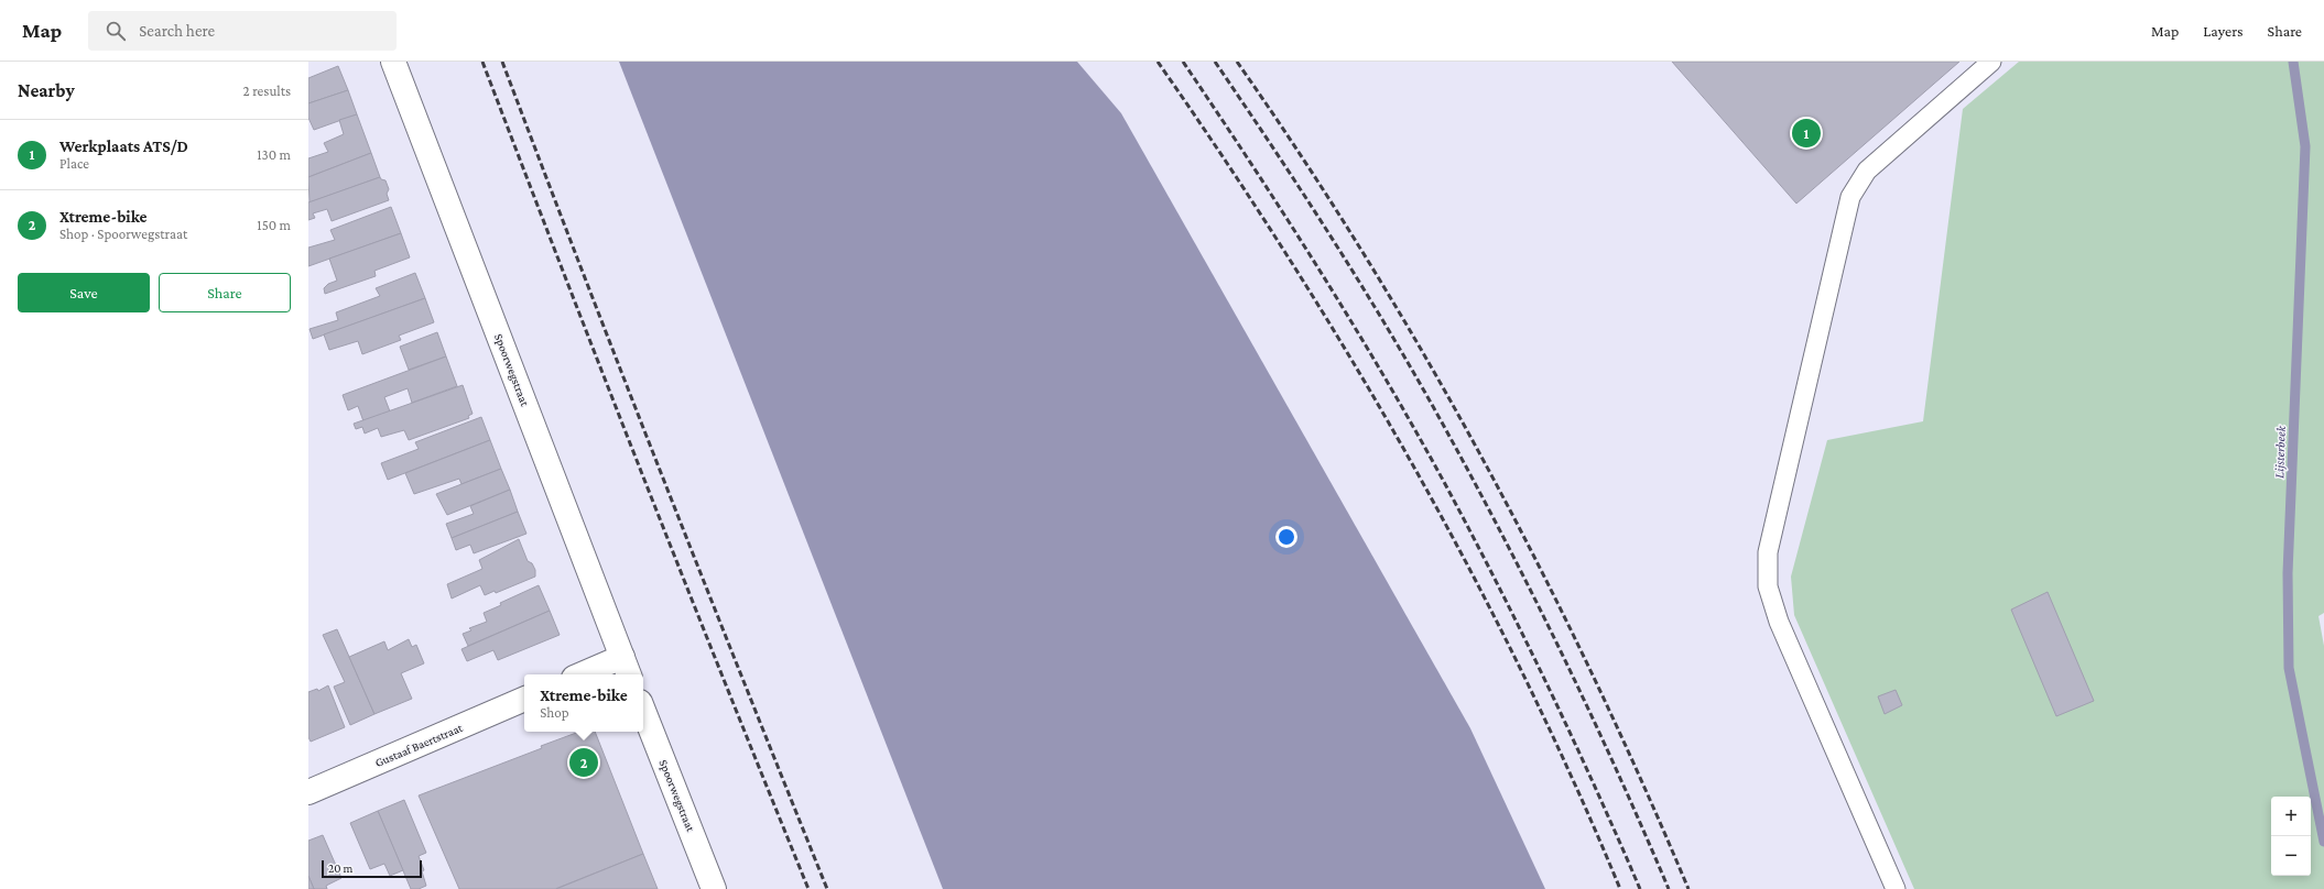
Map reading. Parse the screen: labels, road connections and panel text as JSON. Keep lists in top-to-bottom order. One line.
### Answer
{"streets":{"street":["Spoorwegstraat","Gustaaf Baertstraat"]},"water":["Lijsterbeek"],"scale_bar":"20 m","page":{"header":"Map","search":"Search here","nav":["Map","Layers","Share"],"heading":["Nearby","2 results"],"pins":["1","2"],"list":[{"mark":"1","name":"Werkplaats ATS/D","note":"Place","value":"130 m"},{"mark":"2","name":"Xtreme-bike","note":"Shop · Spoorwegstraat","value":"150 m"}],"buttons":["Save","Share"],"popup":["Xtreme-bike","Shop"],"map_buttons":["+","−"],"scale":"20 m"}}
